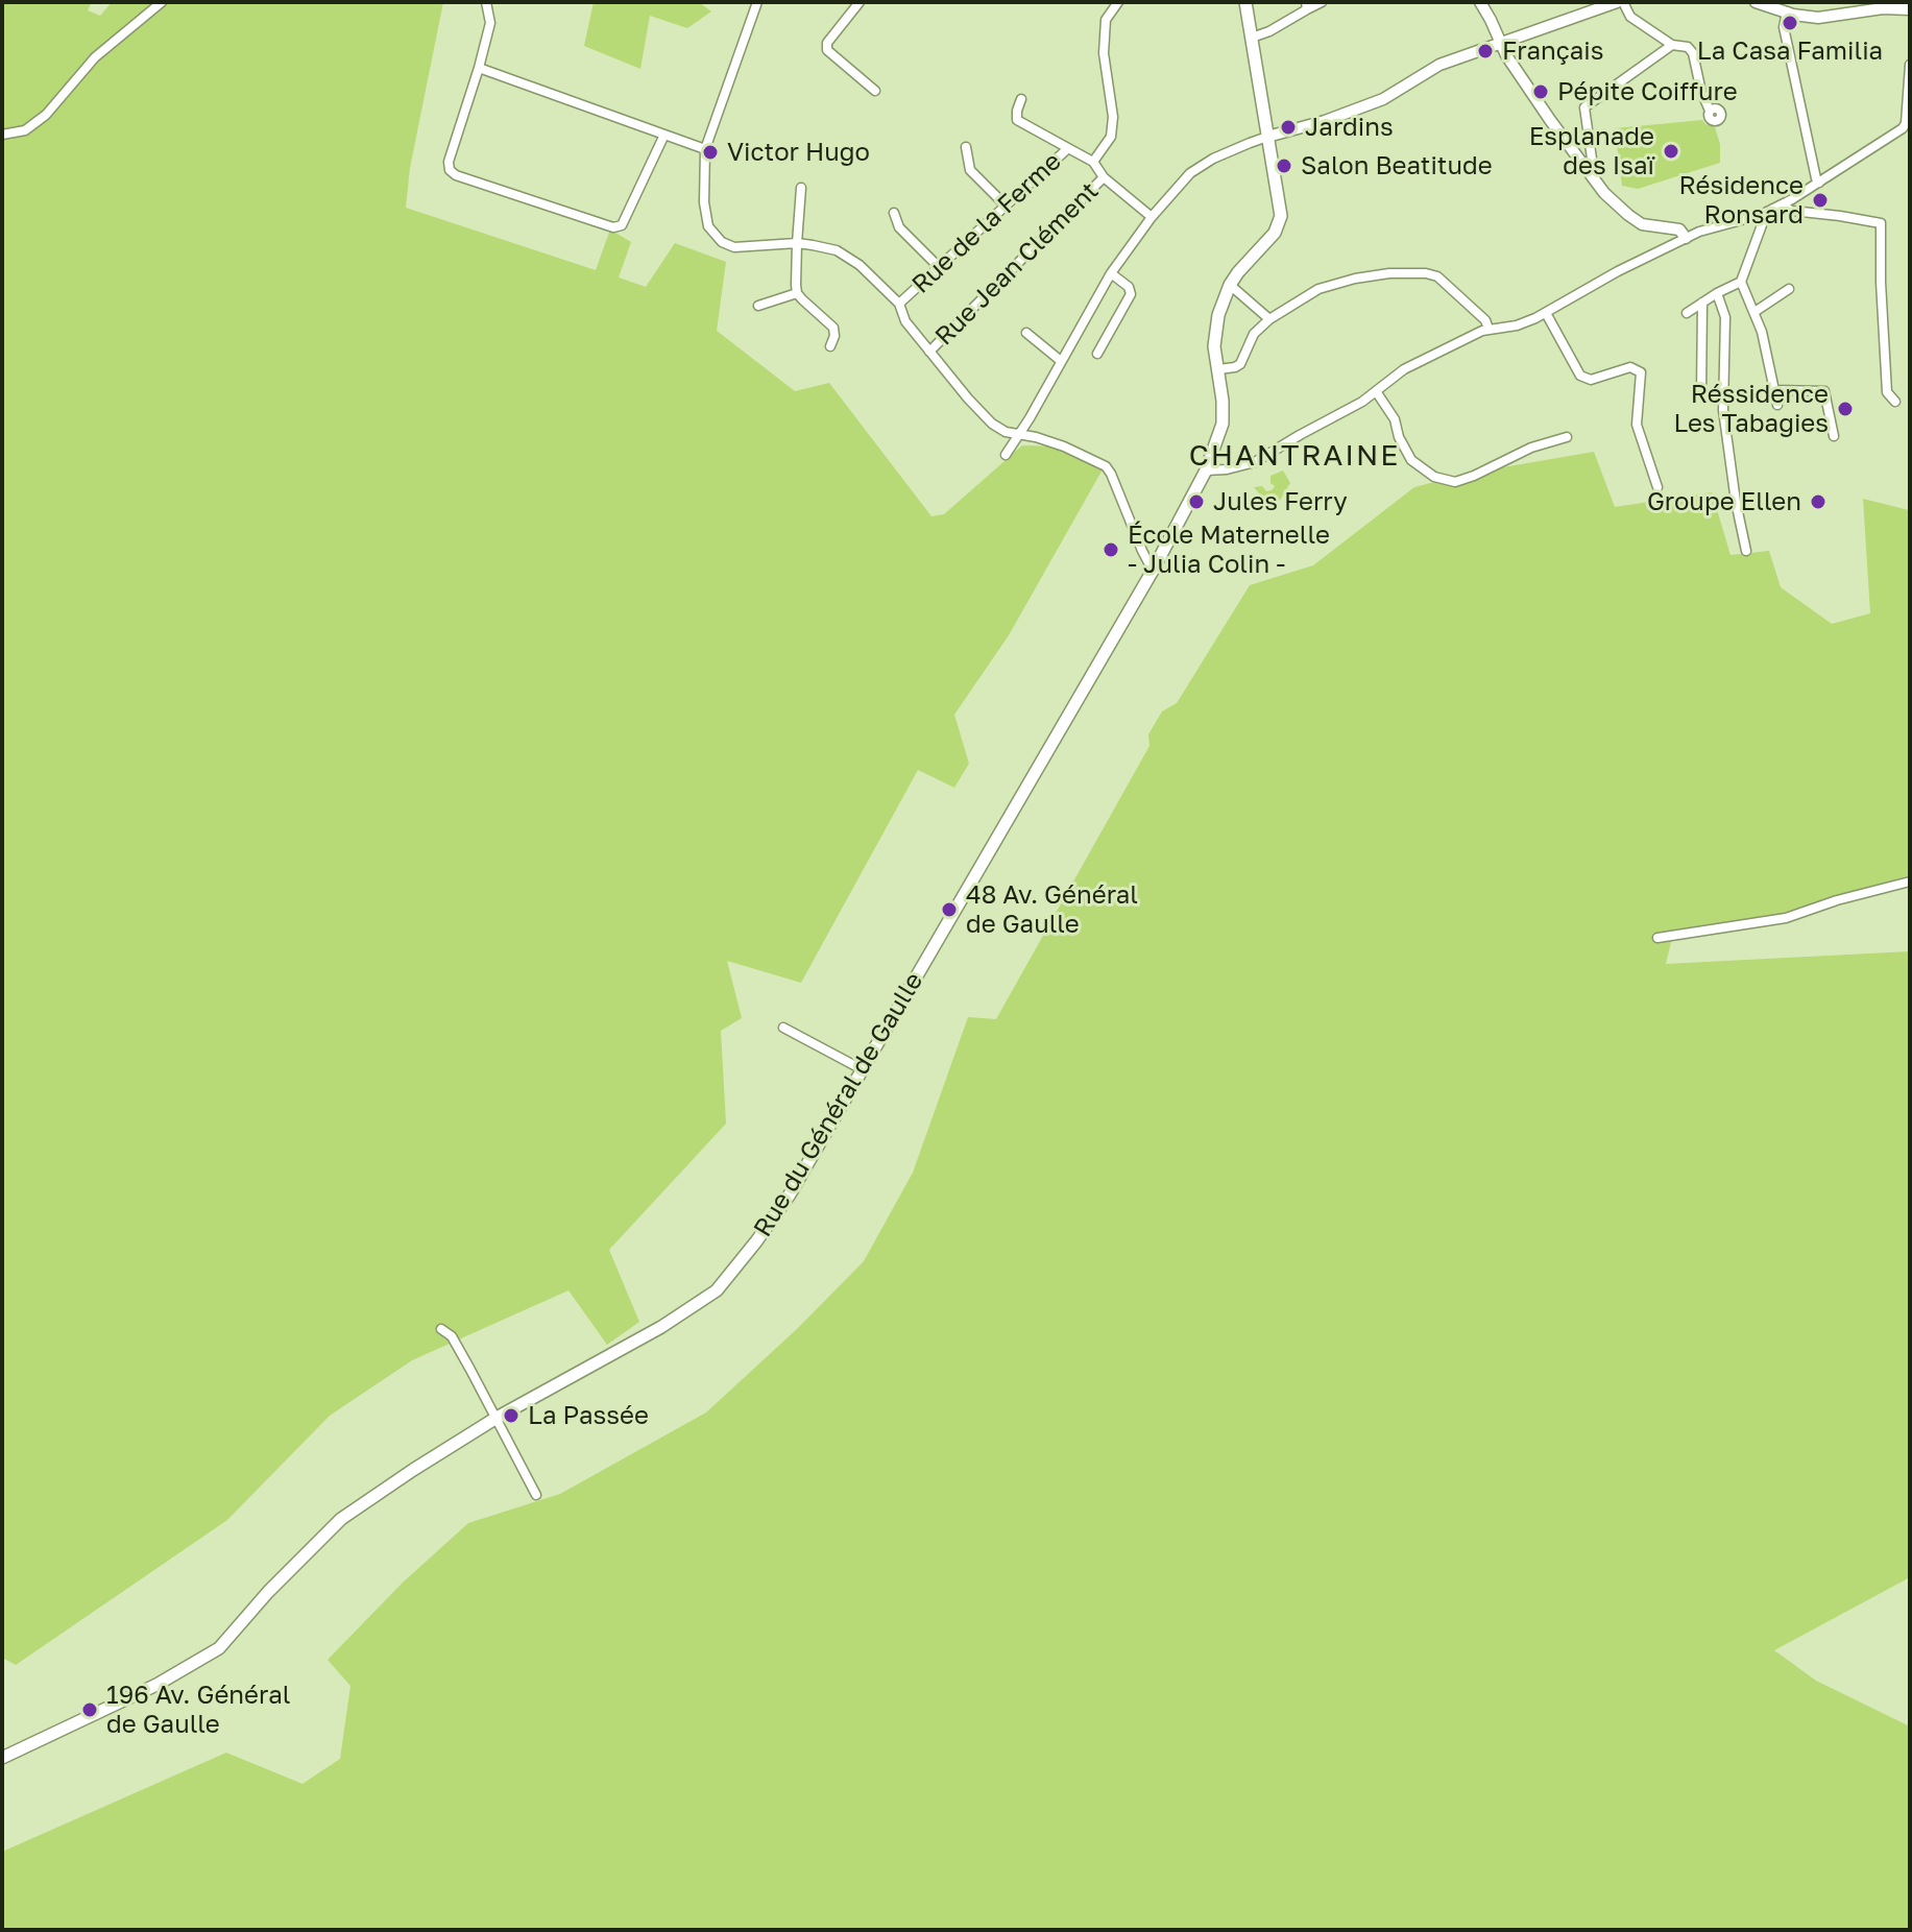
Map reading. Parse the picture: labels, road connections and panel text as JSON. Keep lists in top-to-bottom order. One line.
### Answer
{"streets":{"main road":["Rue du Général de Gaulle"],"street":["Rue de la Ferme","Rue Jean Clément"]},"crossings":[["Rue de la Ferme","Rue Jean Clément"],["Rue Jean Clément","Rue du Général de Gaulle"]],"districts":["CHANTRAINE"],"places":["La Casa Familia","Français","Pépite Coiffure","Jardins","Esplanade des Isaï","Victor Hugo","Salon Beatitude","Résidence Ronsard","Réssidence Les Tabagies","Jules Ferry","Groupe Ellen","École Maternelle - Julia Colin -","48 Av. Général de Gaulle","La Passée","196 Av. Général de Gaulle"]}
